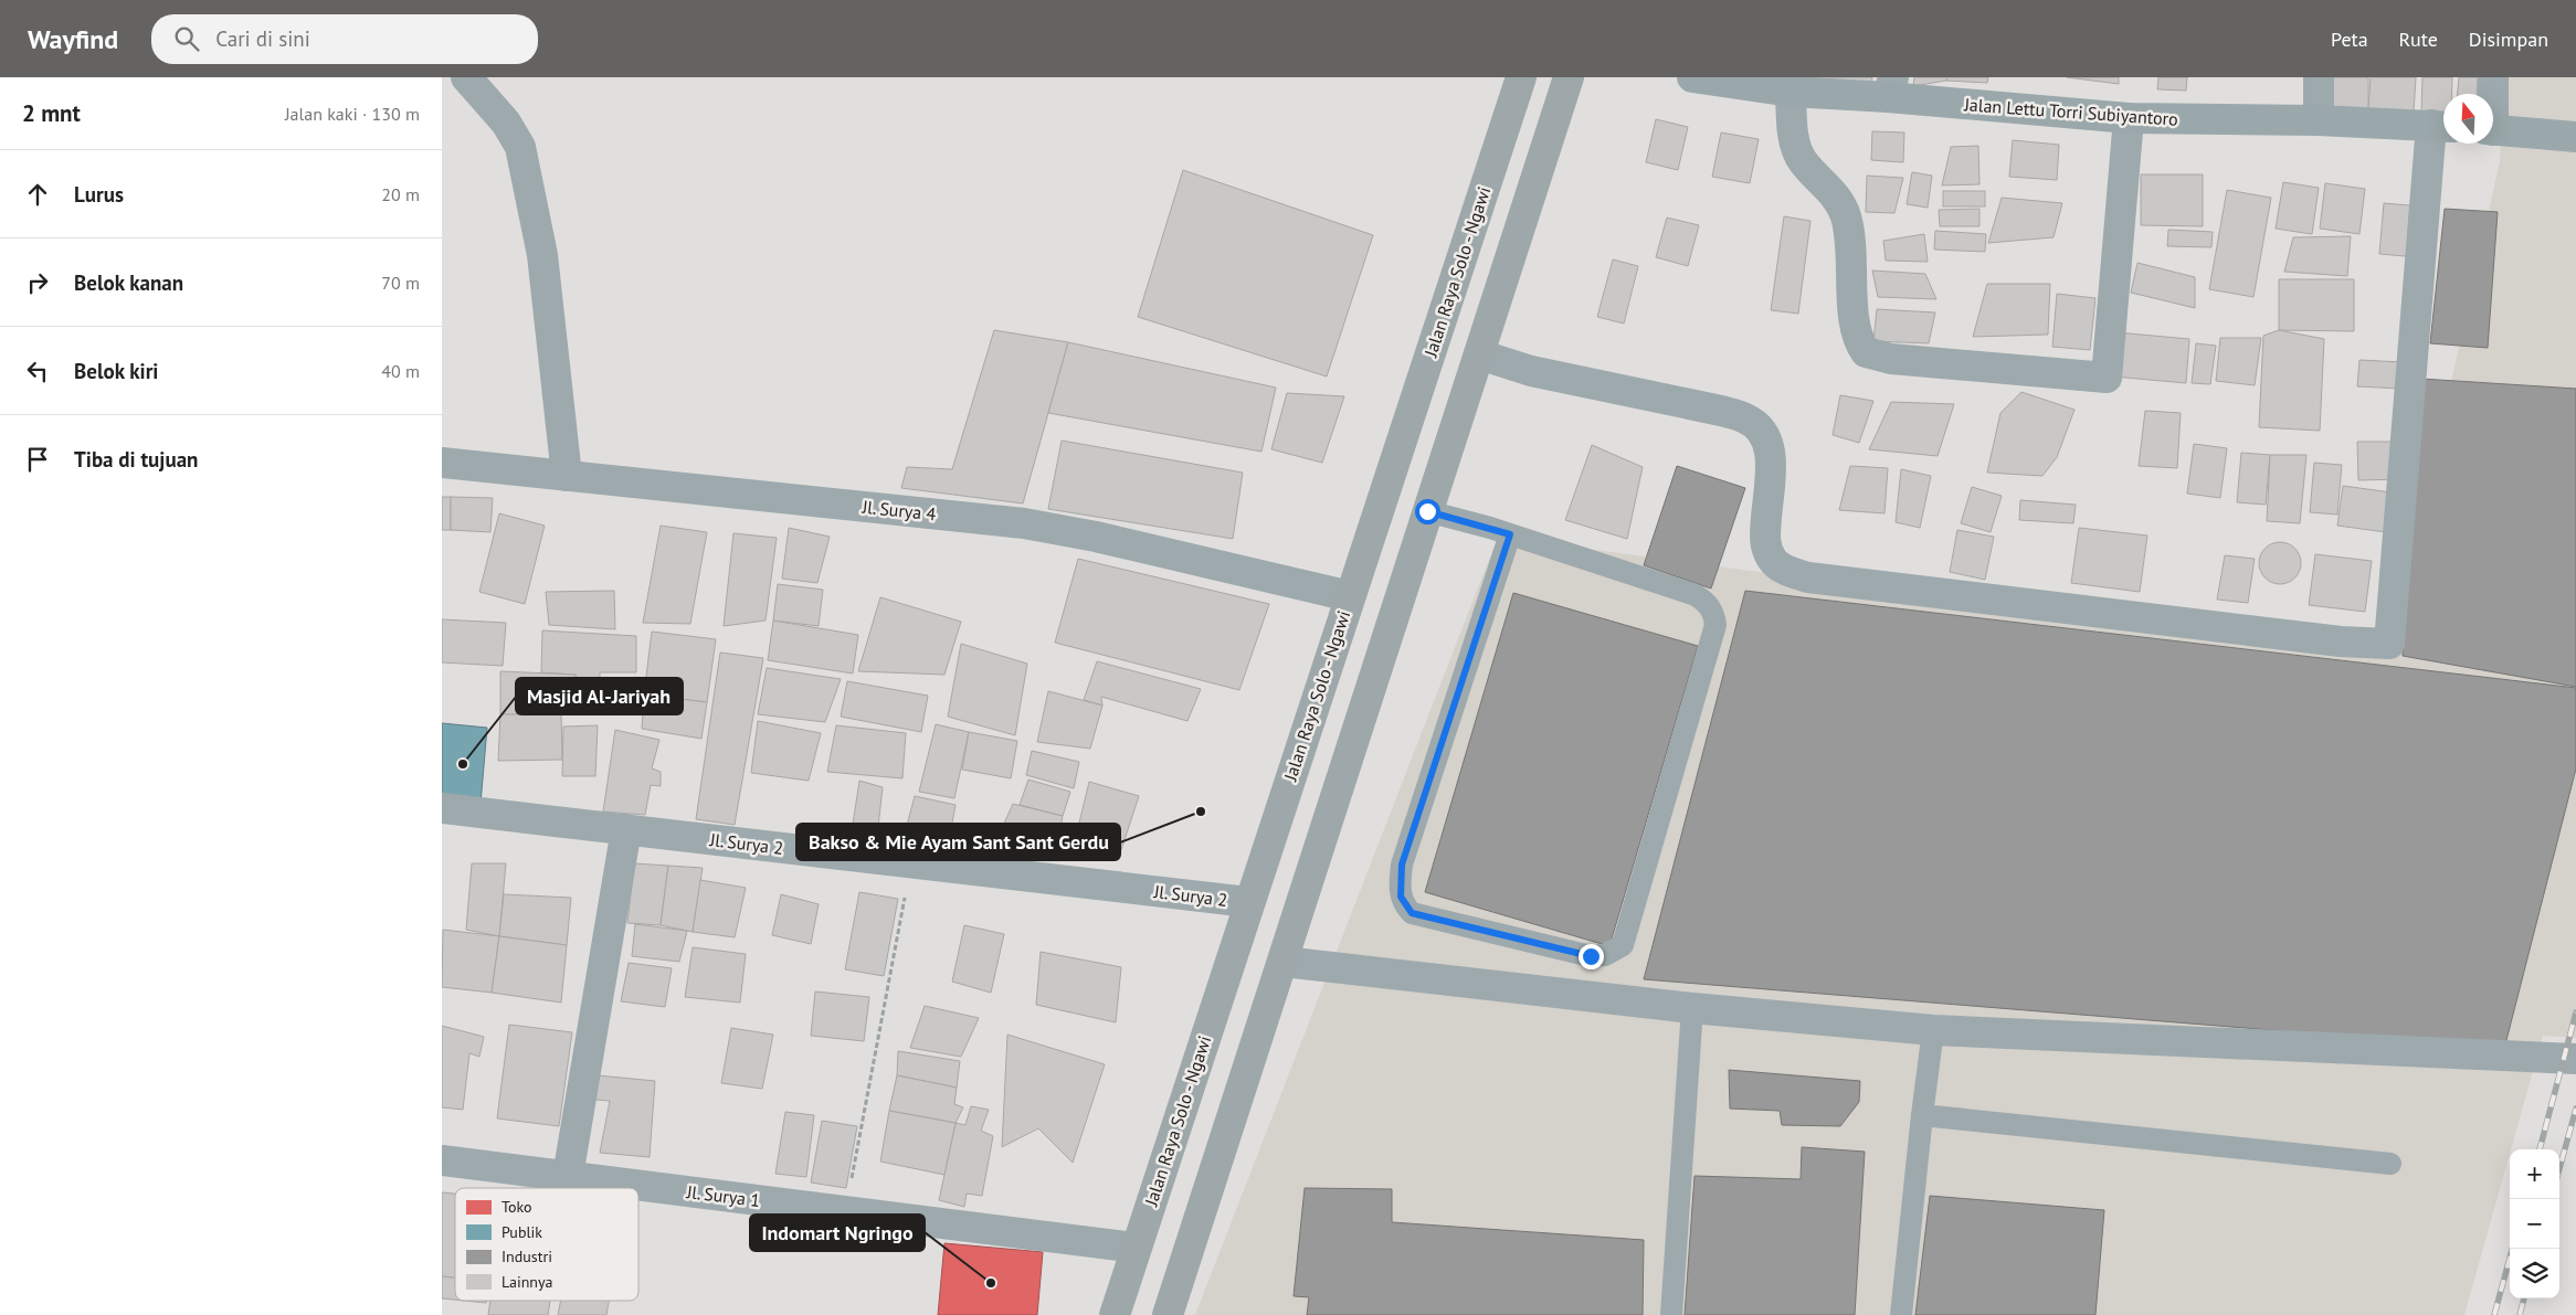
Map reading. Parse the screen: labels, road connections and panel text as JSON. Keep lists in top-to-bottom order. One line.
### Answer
{"streets":{"highway":["Jalan Raya Solo - Ngawi"],"main road":["Jalan Lettu Torri Subiyantoro"],"street":["Jl. Surya 4","Jl. Surya 2","Jl. Surya 1"]},"crossings":[["Jalan Raya Solo - Ngawi","Jl. Surya 4"],["Jalan Raya Solo - Ngawi","Jl. Surya 2"],["Jalan Raya Solo - Ngawi","Jl. Surya 1"]],"places":["Masjid Al-Jariyah","Bakso & Mie Ayam Sant Sant Gerdu","Indomart Ngringo"],"legend":["Toko","Publik","Industri","Lainnya"],"north":"top","page":{"header":"Wayfind","search":"Cari di sini","nav":["Peta","Rute","Disimpan"],"heading":["2 mnt","Jalan kaki · 130 m"],"list":[["Lurus","20 m"],["Belok kanan","70 m"],["Belok kiri","40 m"],"Tiba di tujuan"],"map_buttons":["+","−"]}}
